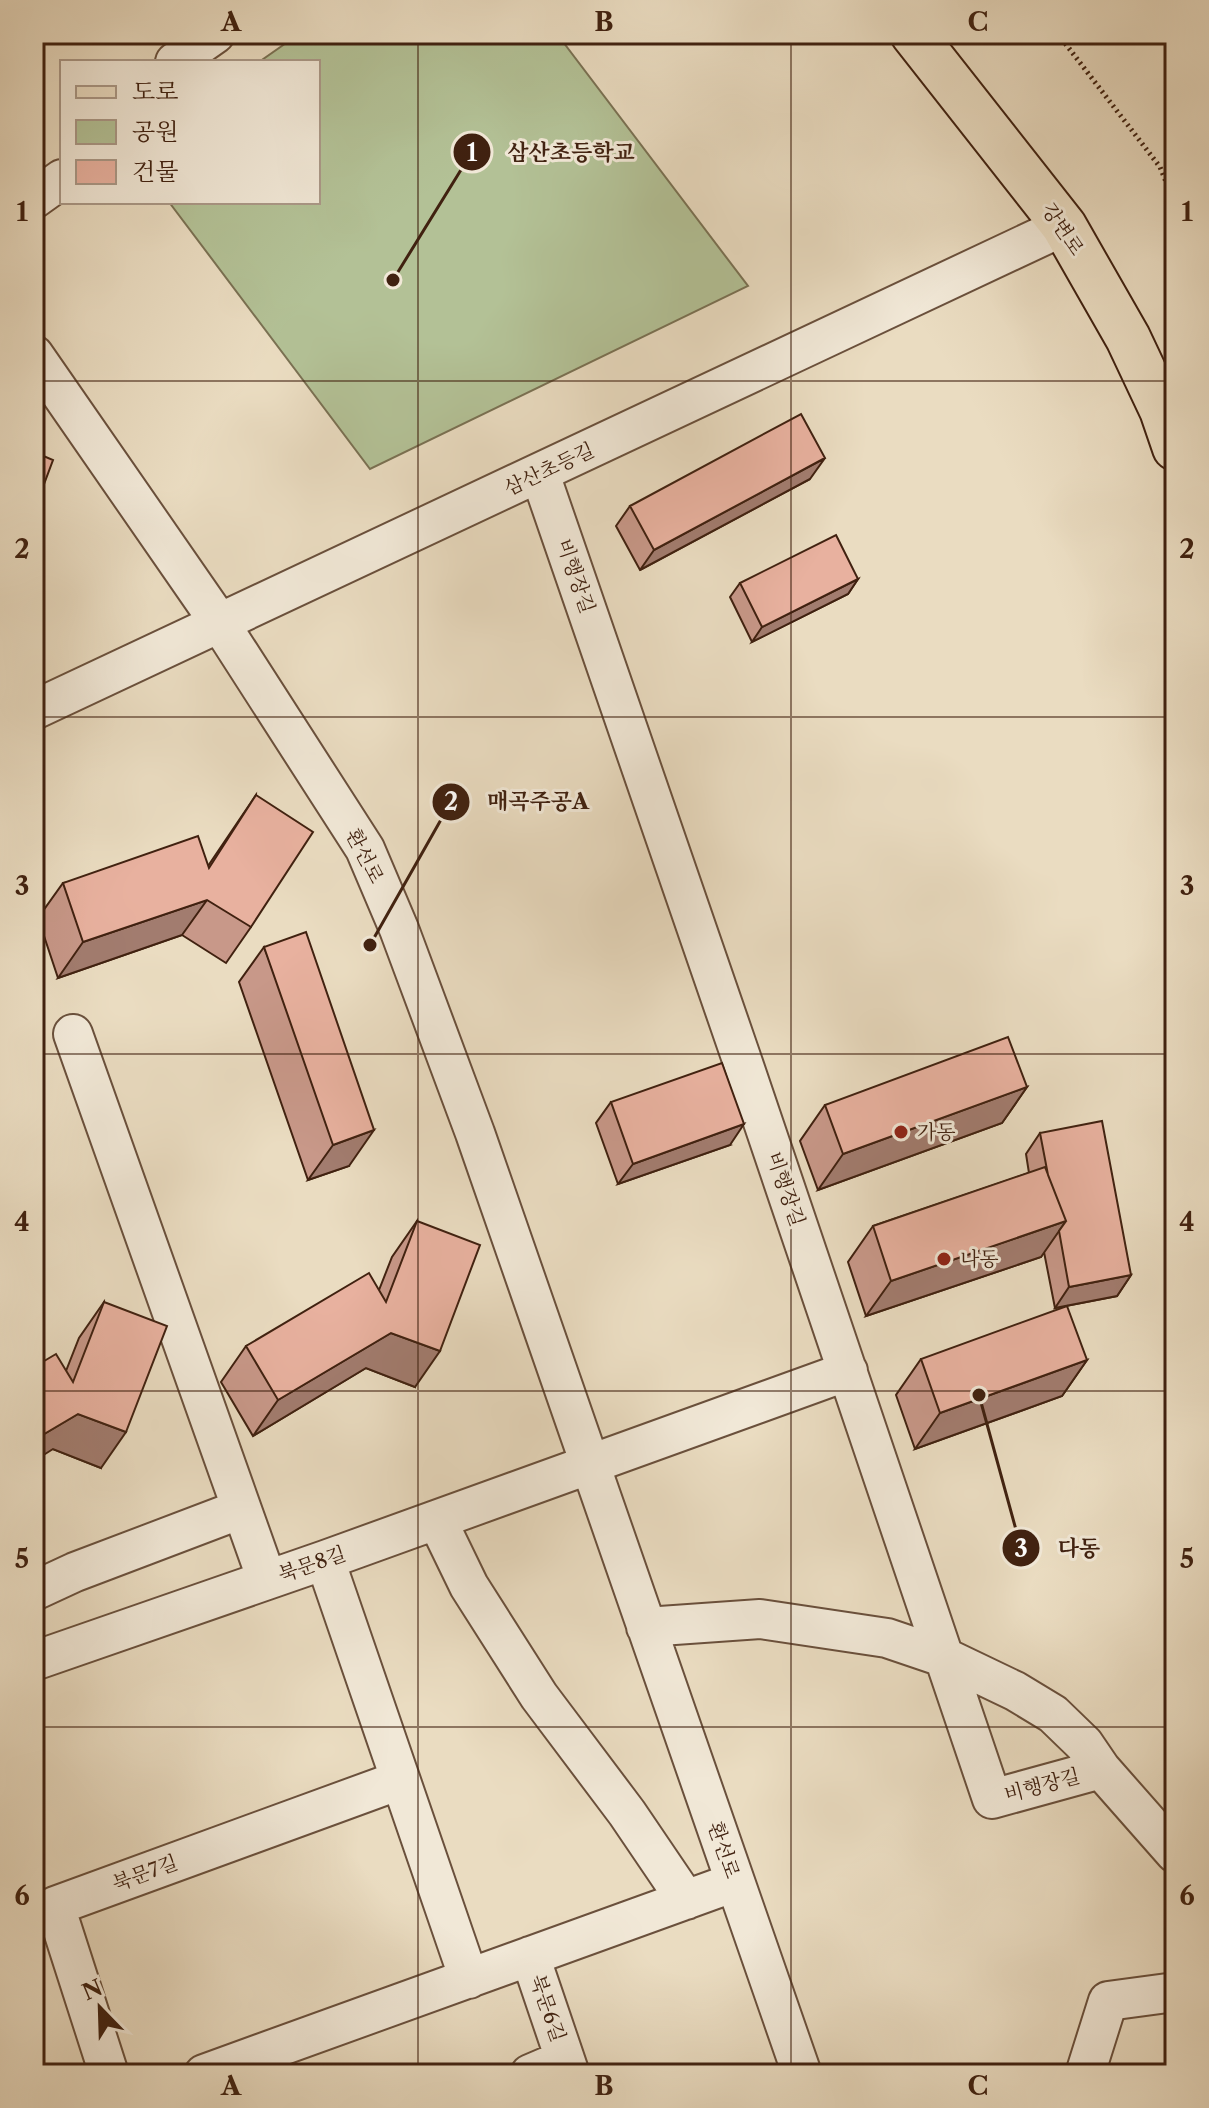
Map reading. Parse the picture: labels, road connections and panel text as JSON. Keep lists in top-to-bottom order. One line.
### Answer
{"streets":{"main road":["강변로"],"street":["삼산초등길","비행장길","환선로","북문8길","북문7길","북문6길"]},"crossings":[["강변로","삼산초등길"],["삼산초등길","비행장길"],["삼산초등길","환선로"],["환선로","북문8길"]],"places":["삼산초등학교","매곡주공A","가동","나동","다동"],"legend":["도로","공원","건물"],"north":"top left","grid":{"columns":["A","B","C"],"rows":["1","2","3","4","5","6"]}}
